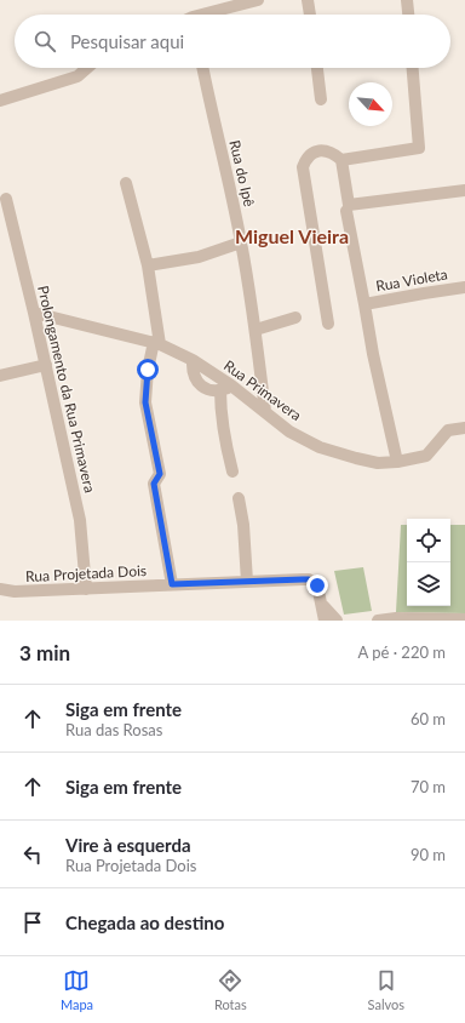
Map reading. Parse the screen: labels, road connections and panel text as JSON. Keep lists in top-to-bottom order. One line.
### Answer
{"streets":{"street":["Rua do Ipê","Rua Violeta","Prolongamento da Rua Primavera","Rua Primavera","Rua Projetada Dois"]},"crossings":[["Rua do Ipê","Rua Primavera"],["Prolongamento da Rua Primavera","Rua Primavera"],["Prolongamento da Rua Primavera","Rua Projetada Dois"]],"districts":["Miguel Vieira"],"north":"bottom right","page":{"search":"Pesquisar aqui","heading":["3 min","A pé · 220 m"],"list":[["Siga em frente","Rua das Rosas","60 m"],["Siga em frente","70 m"],["Vire à esquerda","Rua Projetada Dois","90 m"],"Chegada ao destino"],"nav":["Mapa","Rotas","Salvos"]}}
